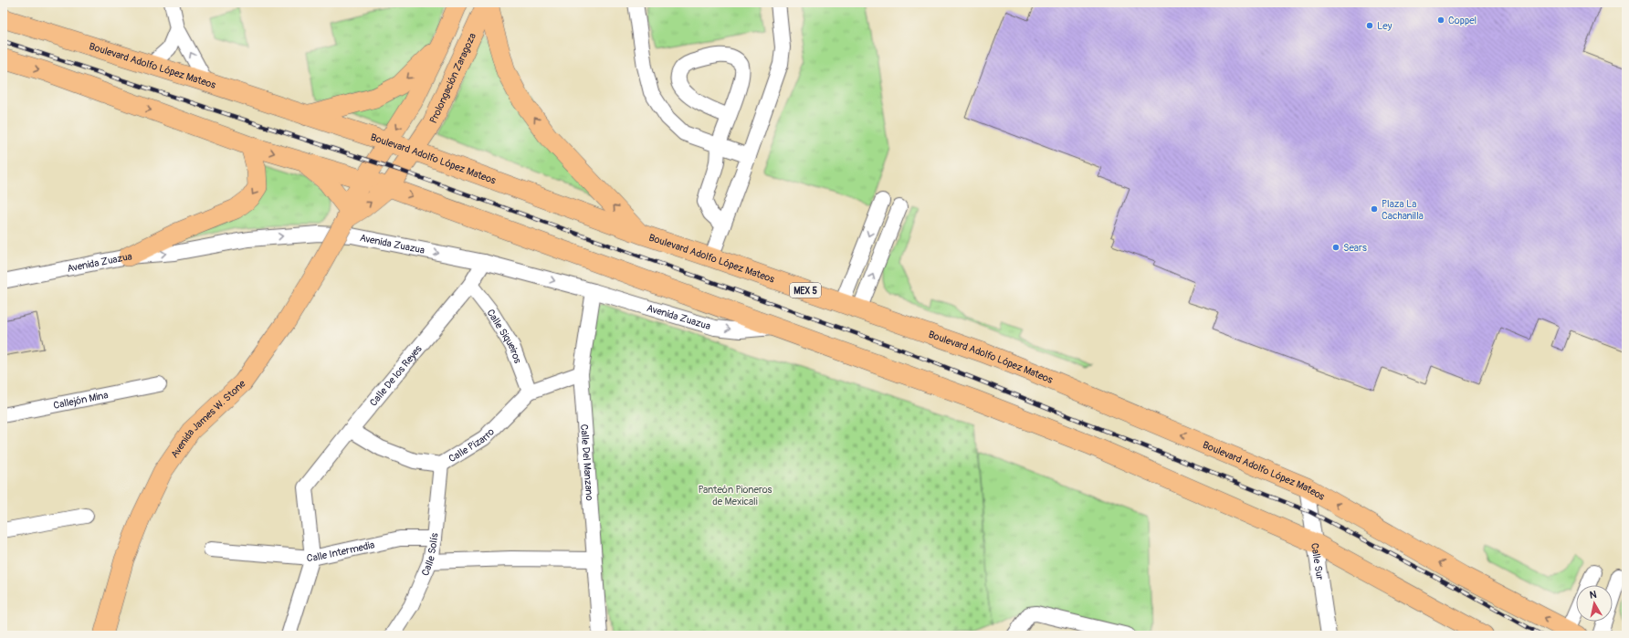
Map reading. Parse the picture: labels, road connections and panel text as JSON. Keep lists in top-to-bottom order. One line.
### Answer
{"streets":{"main road":["Boulevard Adolfo López Mateos","Prolongación Zaragoza","MEX 5","Avenida James W. Stone"],"street":["Avenida Zuazua","Calle Siqueiros","Calle De los Reyes","Callejón Mina","Calle Pizarro","Calle Del Manzano","Calle Intermedia","Calle Solís","Calle Sur"]},"crossings":[["Boulevard Adolfo López Mateos","Prolongación Zaragoza"],["Boulevard Adolfo López Mateos","Avenida James W. Stone"],["Boulevard Adolfo López Mateos","Calle Sur"],["Prolongación Zaragoza","Avenida James W. Stone"],["Avenida Zuazua","Calle De los Reyes"],["Avenida Zuazua","Calle Del Manzano"],["Calle Siqueiros","Calle De los Reyes"],["Calle Siqueiros","Calle Pizarro"],["Calle De los Reyes","Calle Pizarro"],["Calle De los Reyes","Calle Intermedia"],["Calle Pizarro","Calle Del Manzano"],["Calle Pizarro","Calle Solís"],["Calle Intermedia","Calle Solís"]],"one_way":["Avenida Zuazua"],"parks":["Panteón Pioneros de Mexicali"],"places":["Coppel","Ley","Plaza La Cachanilla","Sears"],"north":"top"}
